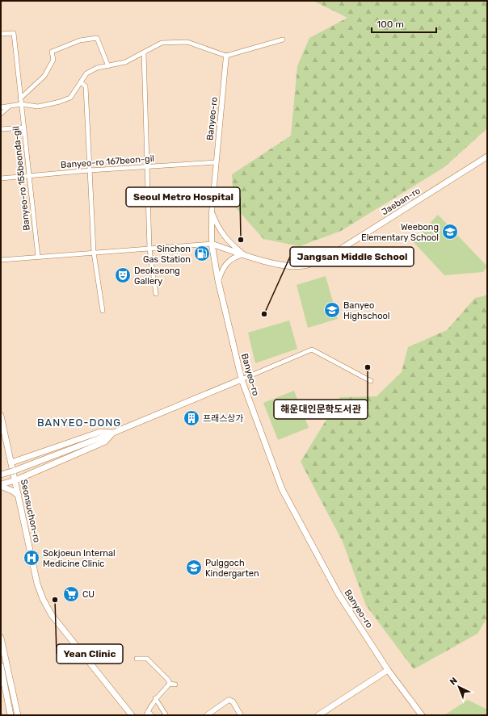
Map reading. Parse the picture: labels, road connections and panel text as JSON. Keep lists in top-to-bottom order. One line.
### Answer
{"streets":{"main road":["Banyeo-ro","Jaeban-ro","Seonsuchon-ro"],"street":["Banyeo-ro 167beon-gil","Banyeo-ro 155beonda-gil"]},"crossings":[["Banyeo-ro","Banyeo-ro 167beon-gil"],["Banyeo-ro","Jaeban-ro"],["Banyeo-ro 167beon-gil","Banyeo-ro 155beonda-gil"]],"districts":["BANYEO-DONG"],"places":{"school or university":["Weebong Elementary School","Banyeo Highschool","Pulggoch Kindergarten"],"other":["Seoul Metro Hospital","Jangsan Middle School","해운대인문학도서관","Yean Clinic"],"fuel station":["Sinchon Gas Station"],"theatre":["Deokseong Gallery"],"building":["프래스상가"],"hospital":["Sokjoeun Internal Medicine Clinic"],"supermarket":["CU"]},"scale_bar":"100 m","north":"top left"}
